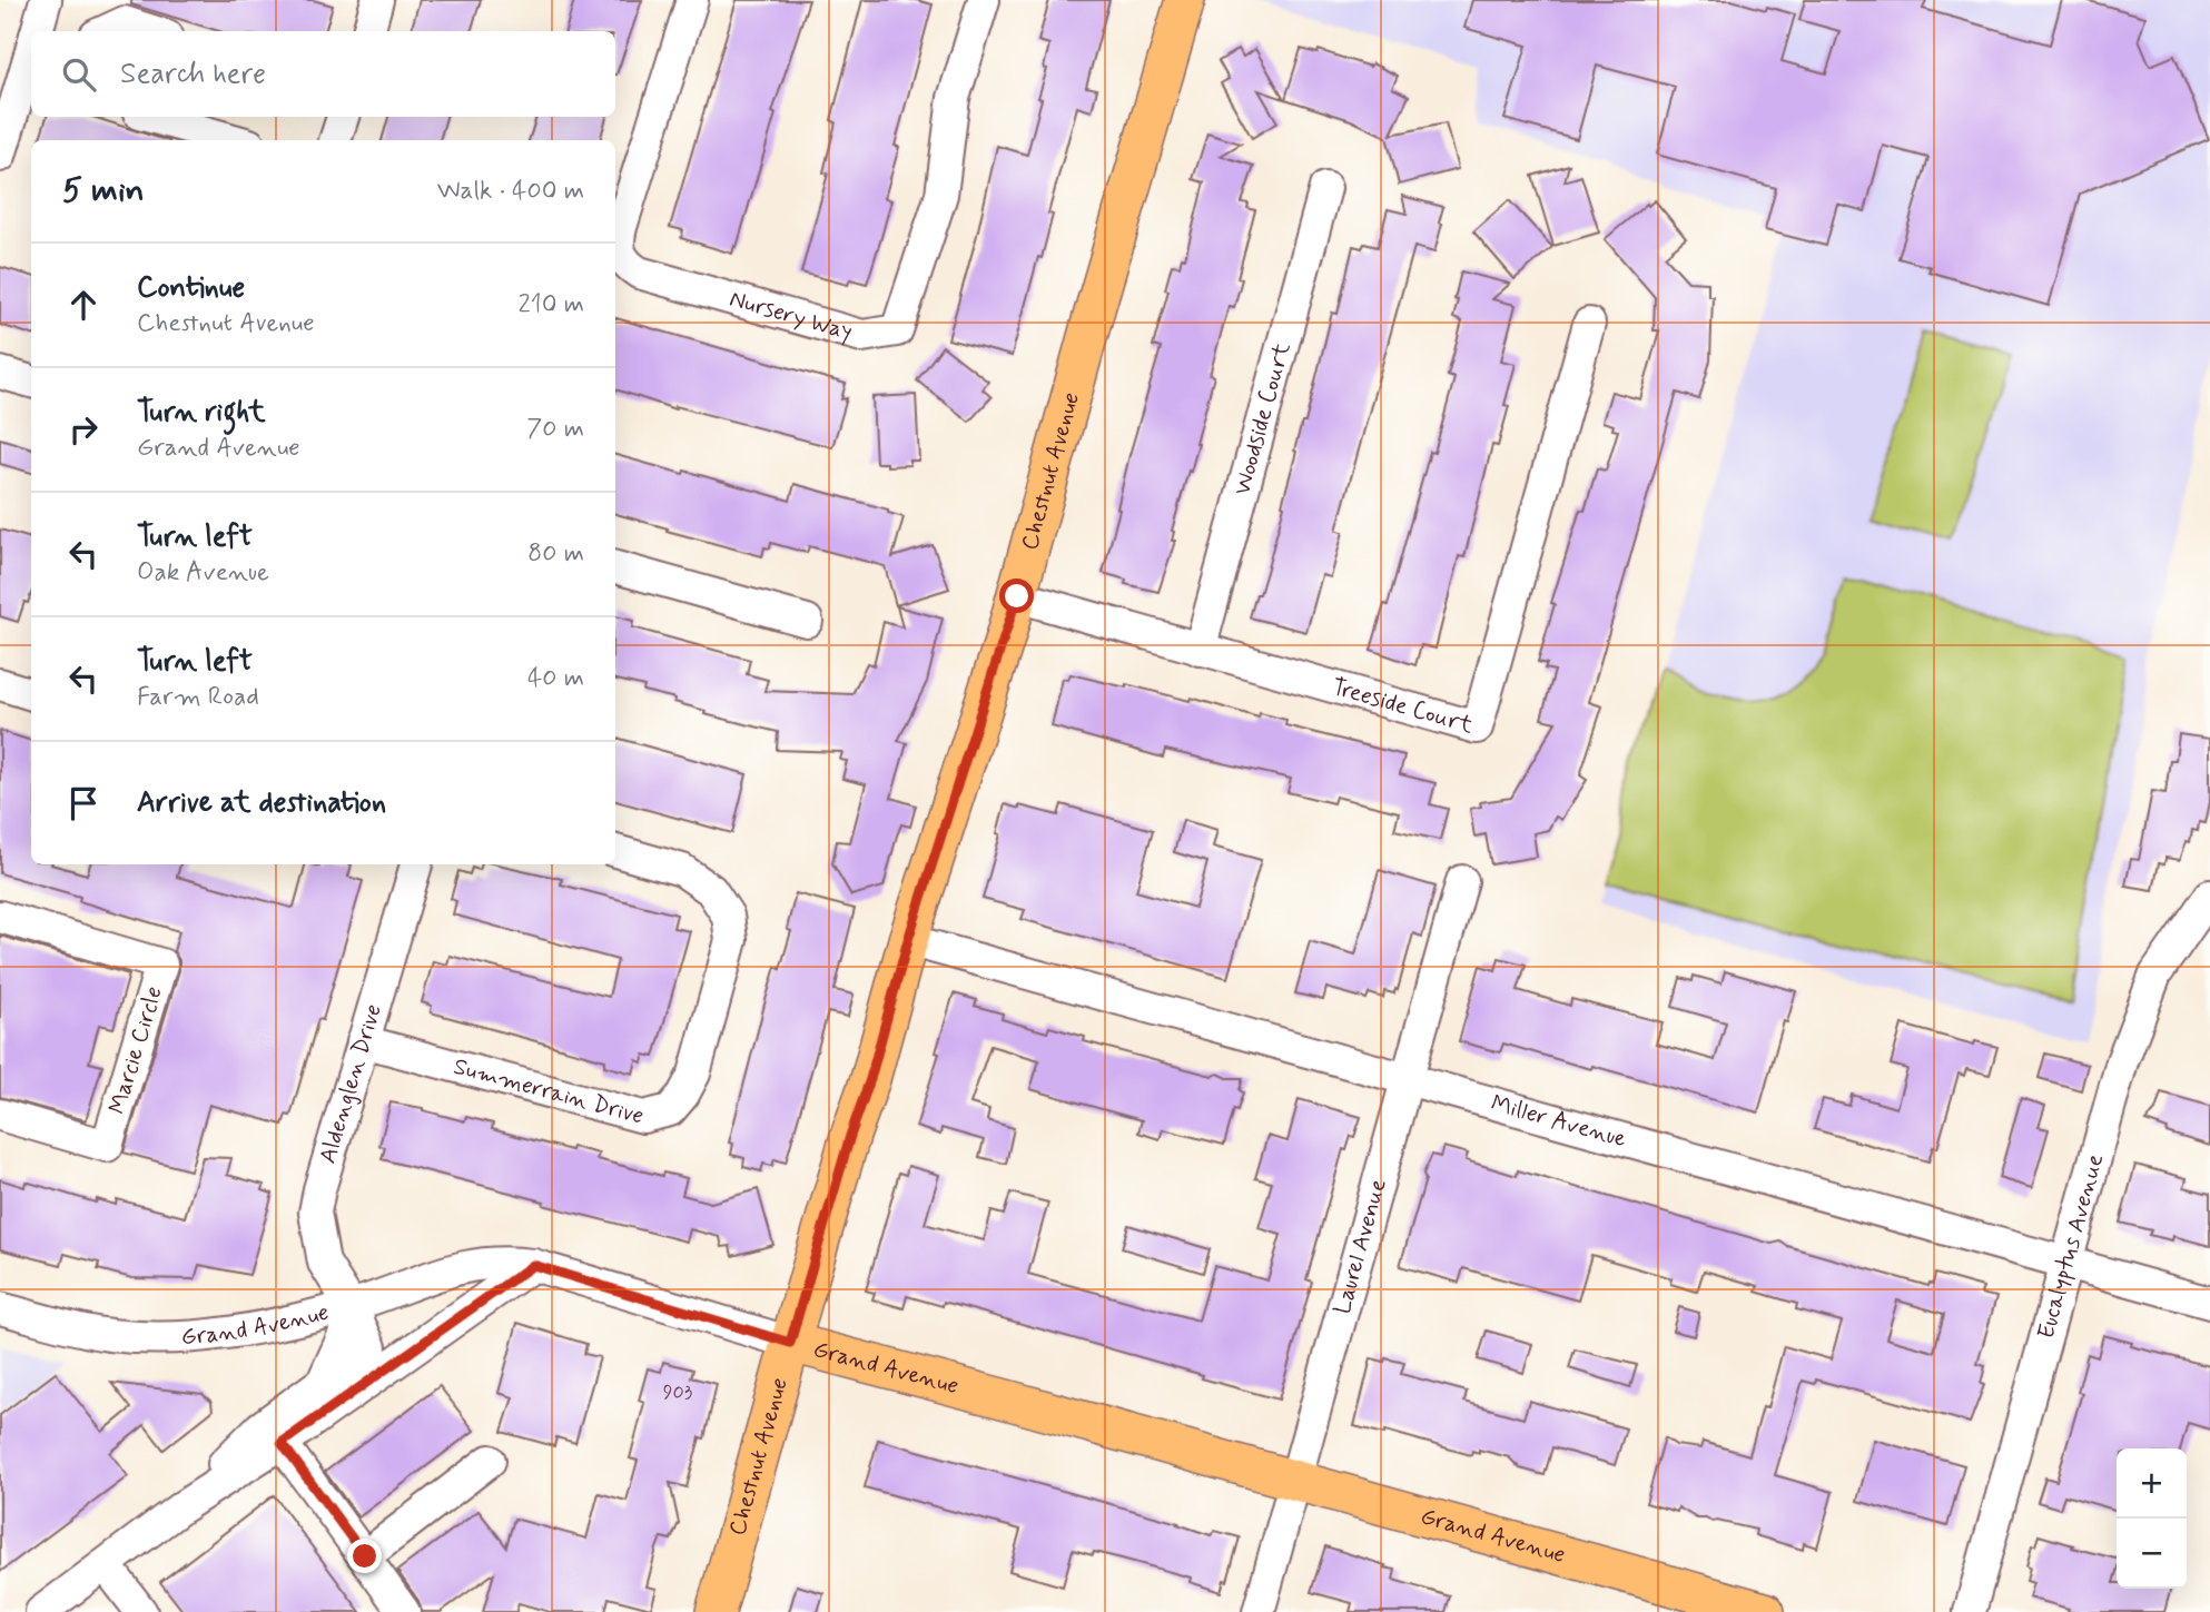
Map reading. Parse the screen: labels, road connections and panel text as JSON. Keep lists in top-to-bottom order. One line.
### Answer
{"streets":{"main road":["Chestnut Avenue","Grand Avenue"],"street":["Nursery Way","Woodside Court","Treeside Court","Marcie Circle","Aldenglen Drive","Summerrain Drive","Miller Avenue","Eucalyptus Avenue","Laurel Avenue"]},"crossings":[["Woodside Court","Treeside Court"],["Chestnut Avenue","Treeside Court"],["Chestnut Avenue","Miller Avenue"],["Chestnut Avenue","Grand Avenue"],["Aldenglen Drive","Summerrain Drive"],["Aldenglen Drive","Grand Avenue"],["Miller Avenue","Eucalyptus Avenue"],["Miller Avenue","Laurel Avenue"],["Laurel Avenue","Grand Avenue"]],"house_numbers":["903"],"page":{"search":"Search here","heading":["5 min","Walk · 400 m"],"list":[["Continue","Chestnut Avenue","210 m"],["Turn right","Grand Avenue","70 m"],["Turn left","Oak Avenue","80 m"],["Turn left","Farm Road","40 m"],"Arrive at destination"],"map_buttons":["+","−"]}}
